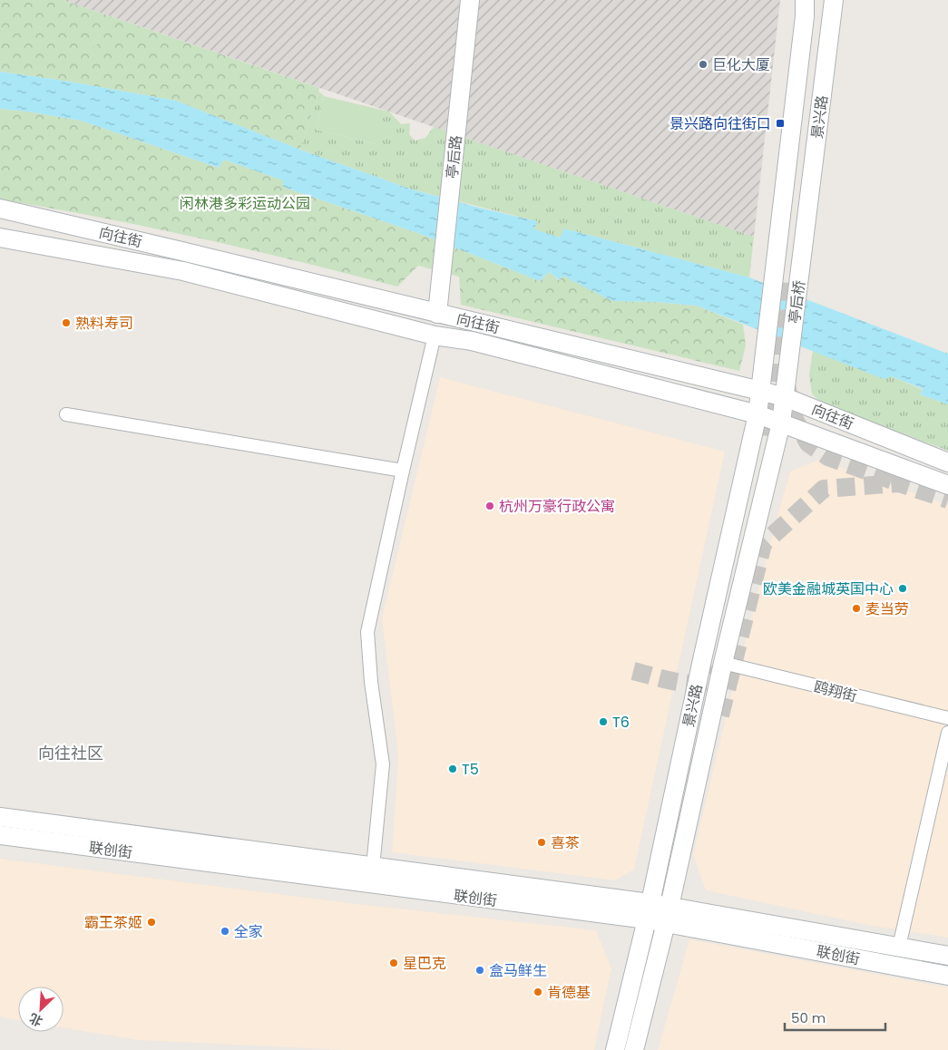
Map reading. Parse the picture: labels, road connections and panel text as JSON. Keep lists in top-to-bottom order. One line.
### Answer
{"streets":{"street":["景兴路","亭后路","向往街","亭后桥","鸥翔街","联创街"]},"crossings":[["景兴路","向往街"],["景兴路","亭后桥"],["景兴路","鸥翔街"],["景兴路","联创街"],["亭后路","向往街"]],"districts":["向往社区"],"parks":["闲林港多彩运动公园"],"places":{"other":["巨化大厦","熟料寿司","杭州万豪行政公寓","欧美金融城英国中心","麦当劳","T6","T5","喜茶","霸王茶姬","全家","星巴克","盒马鲜生","肯德基"],"transit":["景兴路向往街口"]},"scale_bar":"50 m","north":"bottom left"}
